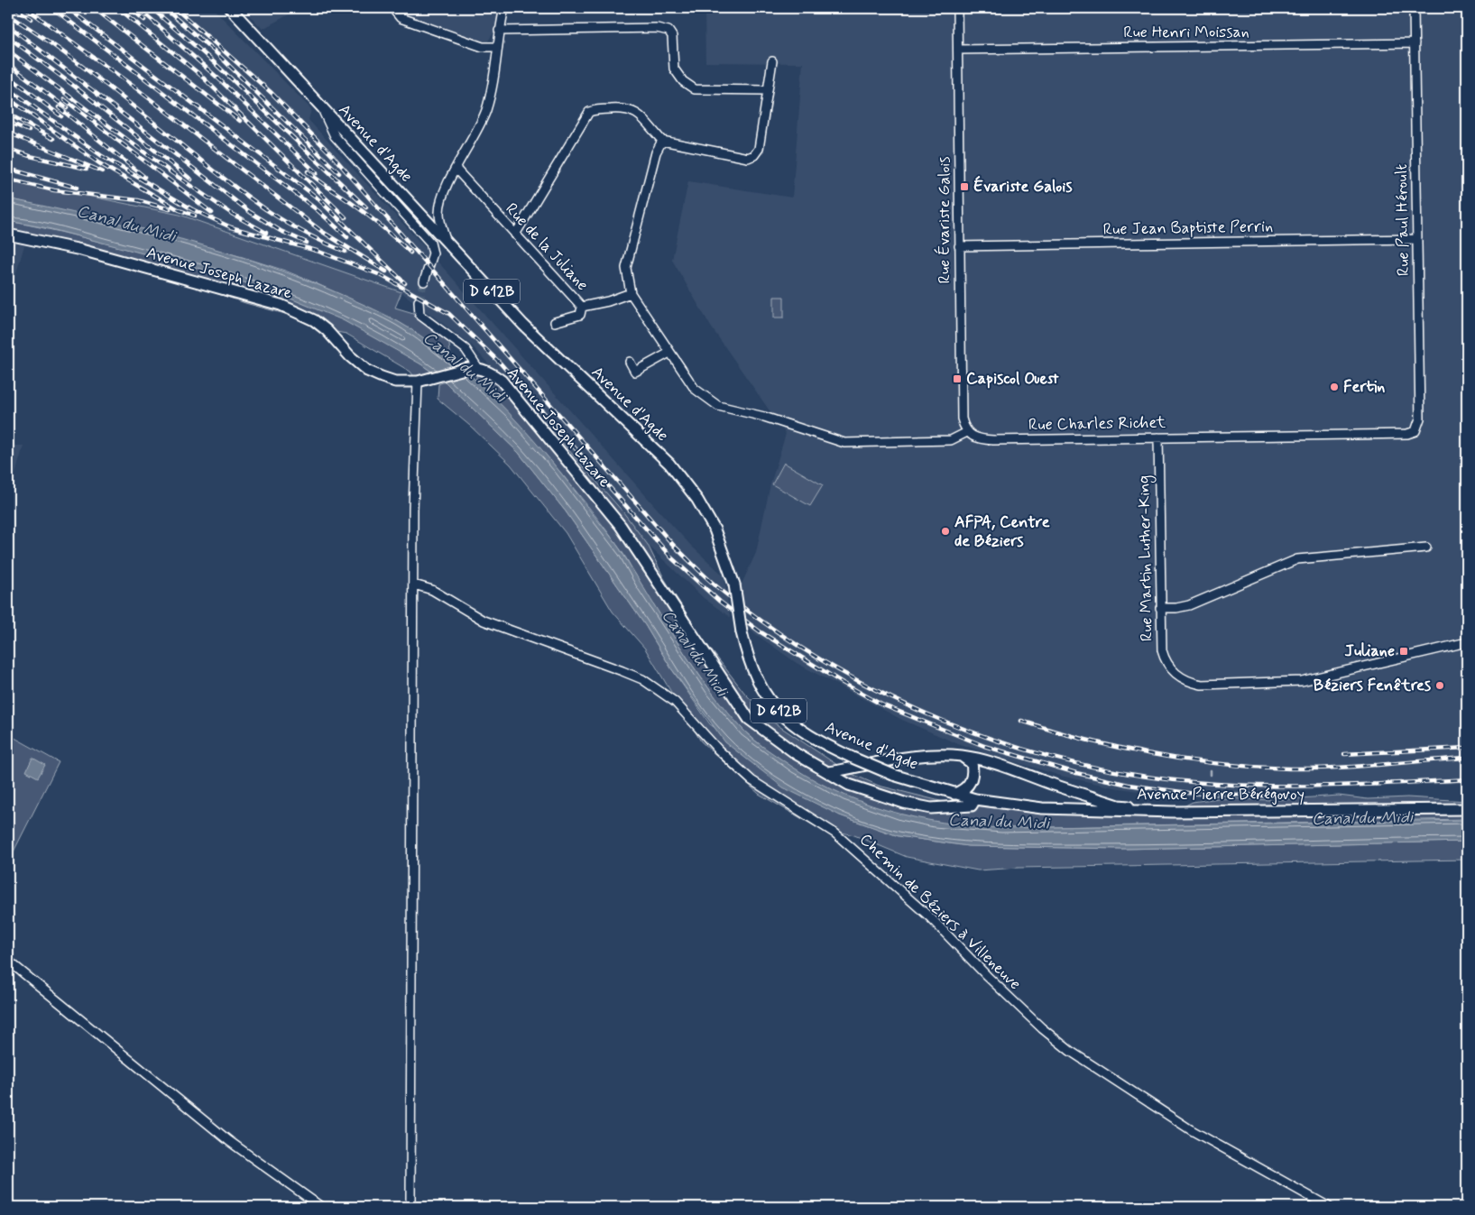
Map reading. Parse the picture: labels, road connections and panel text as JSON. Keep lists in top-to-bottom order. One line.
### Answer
{"streets":{"main road":["Avenue d'Agde","Avenue Joseph Lazare","D 612B","Avenue Pierre Bérégovoy"],"street":["Rue Henri Moissan","Rue Évariste Galois","Rue Paul Héroult","Rue Jean Baptiste Perrin","Rue de la Juliane","Rue Charles Richet","Rue Martin Luther-King","Chemin de Béziers à Villeneuve"]},"crossings":[["Rue Henri Moissan","Rue Évariste Galois"],["Rue Henri Moissan","Rue Paul Héroult"],["Avenue d'Agde","Avenue Joseph Lazare"],["Avenue d'Agde","Avenue Pierre Bérégovoy"],["Rue Évariste Galois","Rue Jean Baptiste Perrin"],["Rue Évariste Galois","Rue Charles Richet"],["Rue Paul Héroult","Rue Jean Baptiste Perrin"],["Rue Paul Héroult","Rue Charles Richet"],["Avenue Joseph Lazare","Avenue Pierre Bérégovoy"],["Rue Charles Richet","Rue Martin Luther-King"]],"water":["Canal du Midi"],"places":{"transit":["Évariste Galois","Capiscol Ouest","Juliane"],"other":["Fertin","AFPA, Centre de Béziers","Béziers Fenêtres"]}}
